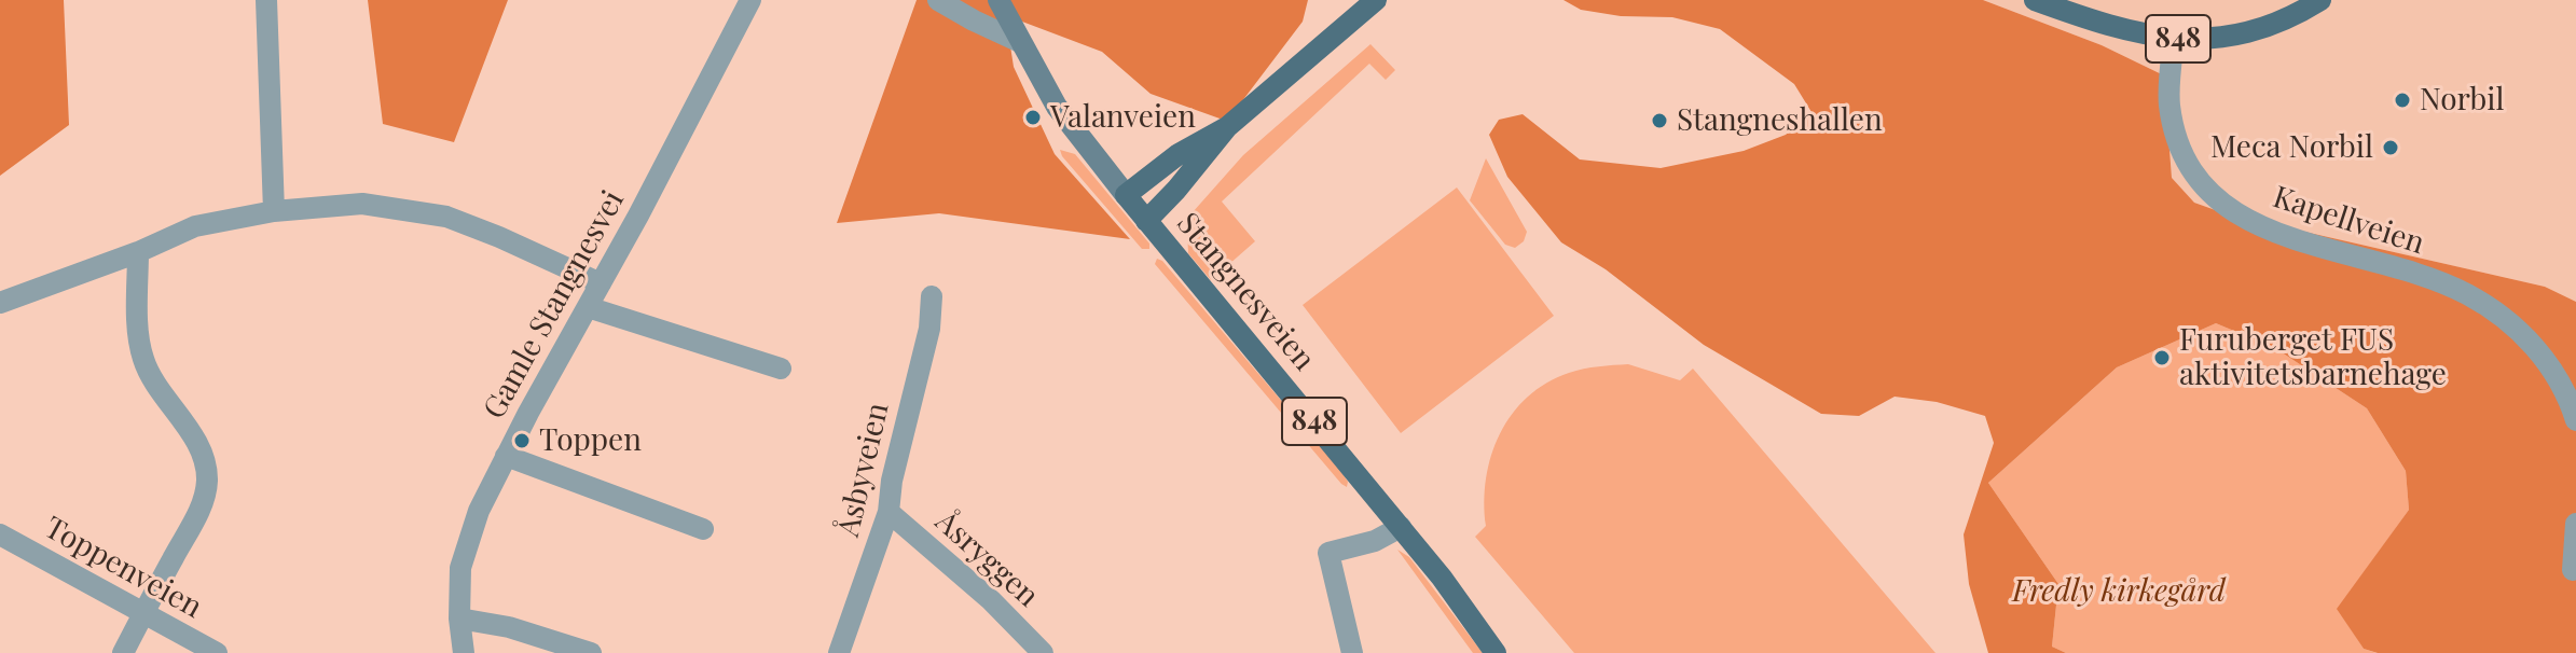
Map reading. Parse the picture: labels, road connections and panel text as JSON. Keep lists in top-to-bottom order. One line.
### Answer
{"streets":{"main road":["848","Stangnesveien"],"street":["Kapellveien","Gamle Stangnesvei","Åsbyveien","Åsryggen","Toppenveien"]},"crossings":[["848","Kapellveien"],["Åsbyveien","Åsryggen"]],"parks":["Fredly kirkegård"],"places":["Norbil","Valanveien","Stangneshallen","Meca Norbil","Furuberget FUS aktivitetsbarnehage","Toppen"]}
